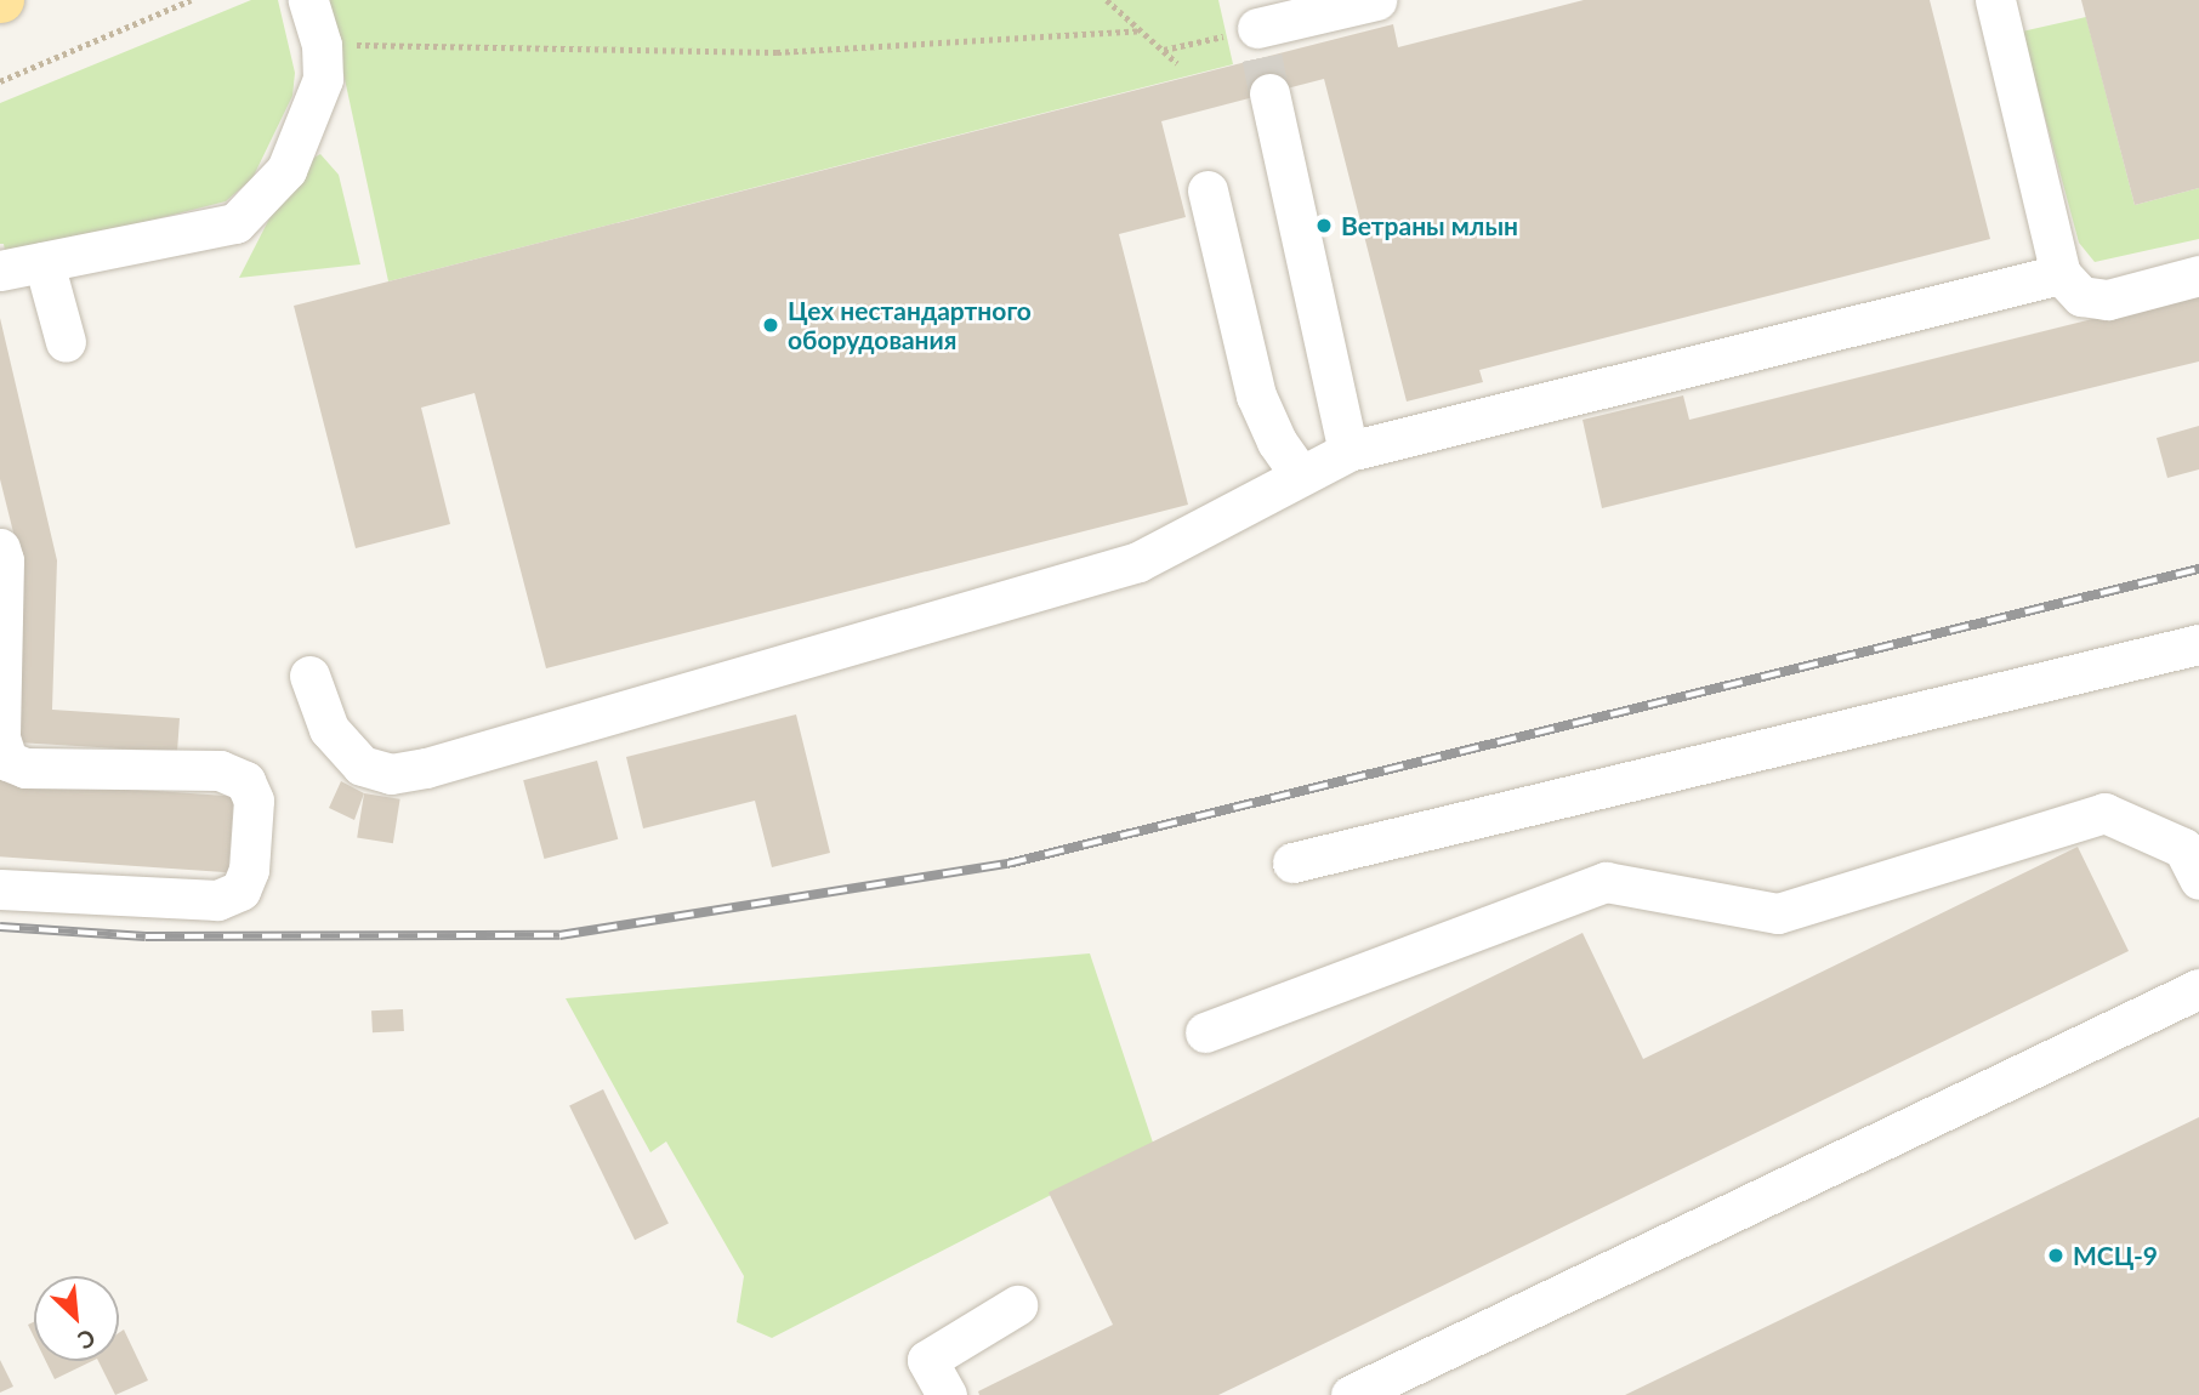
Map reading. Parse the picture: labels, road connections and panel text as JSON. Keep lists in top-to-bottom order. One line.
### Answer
{"places":["Ветраны млын","Цех нестандартного оборудования","МСЦ-9"],"north":"bottom right"}
